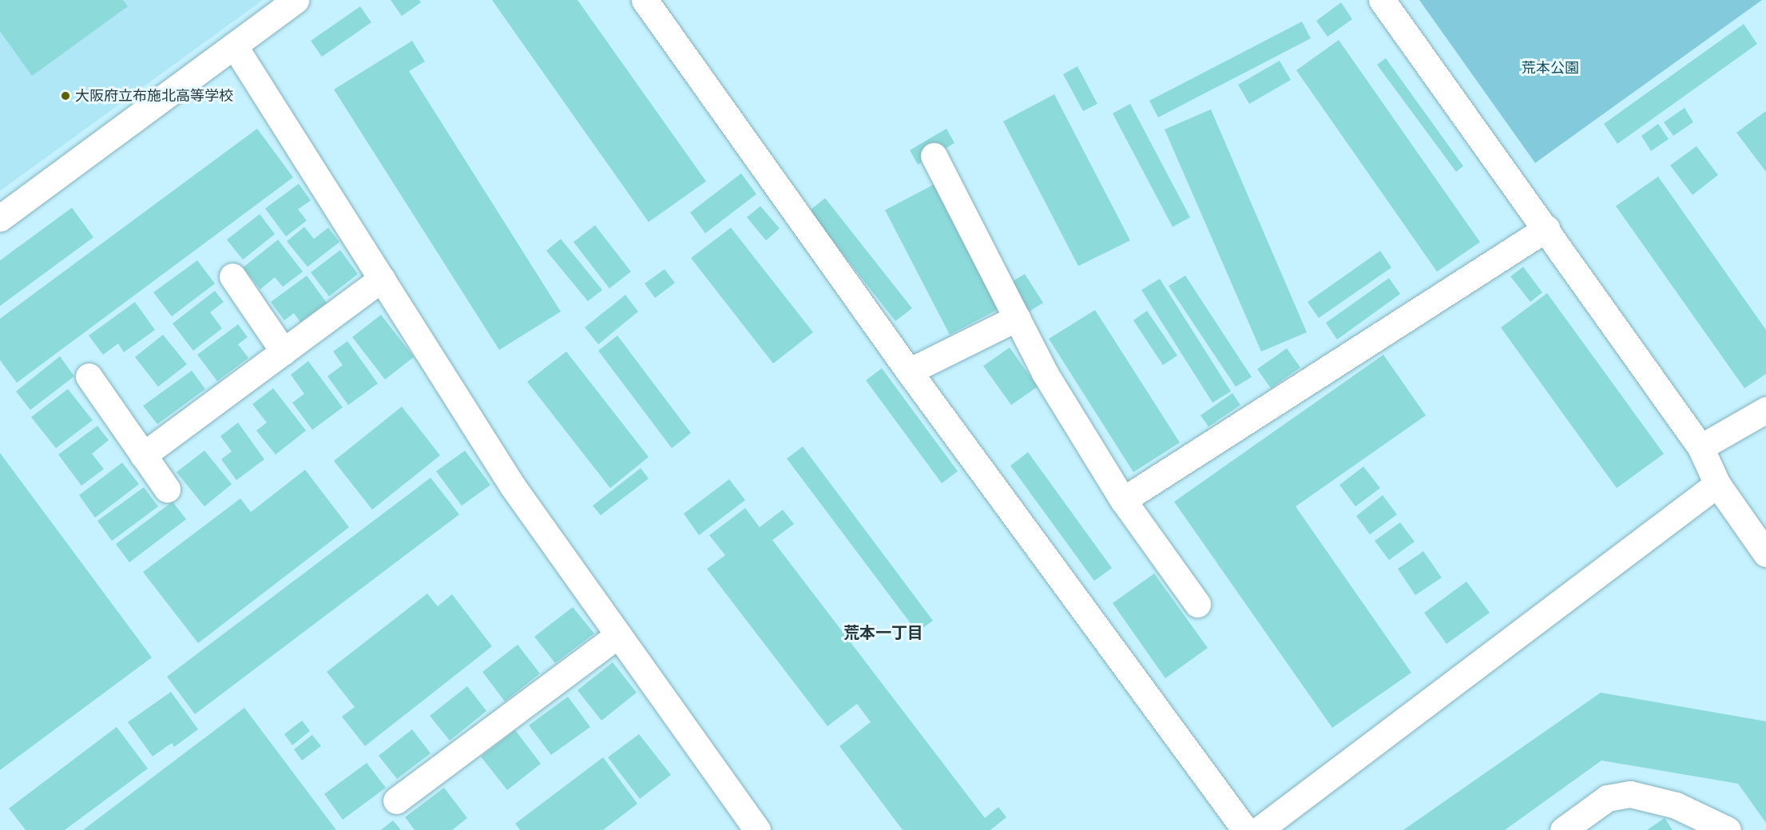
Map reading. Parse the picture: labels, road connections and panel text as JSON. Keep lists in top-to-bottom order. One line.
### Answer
{"districts":["荒本一丁目"],"parks":["荒本公園"],"places":["大阪府立布施北高等学校"]}
